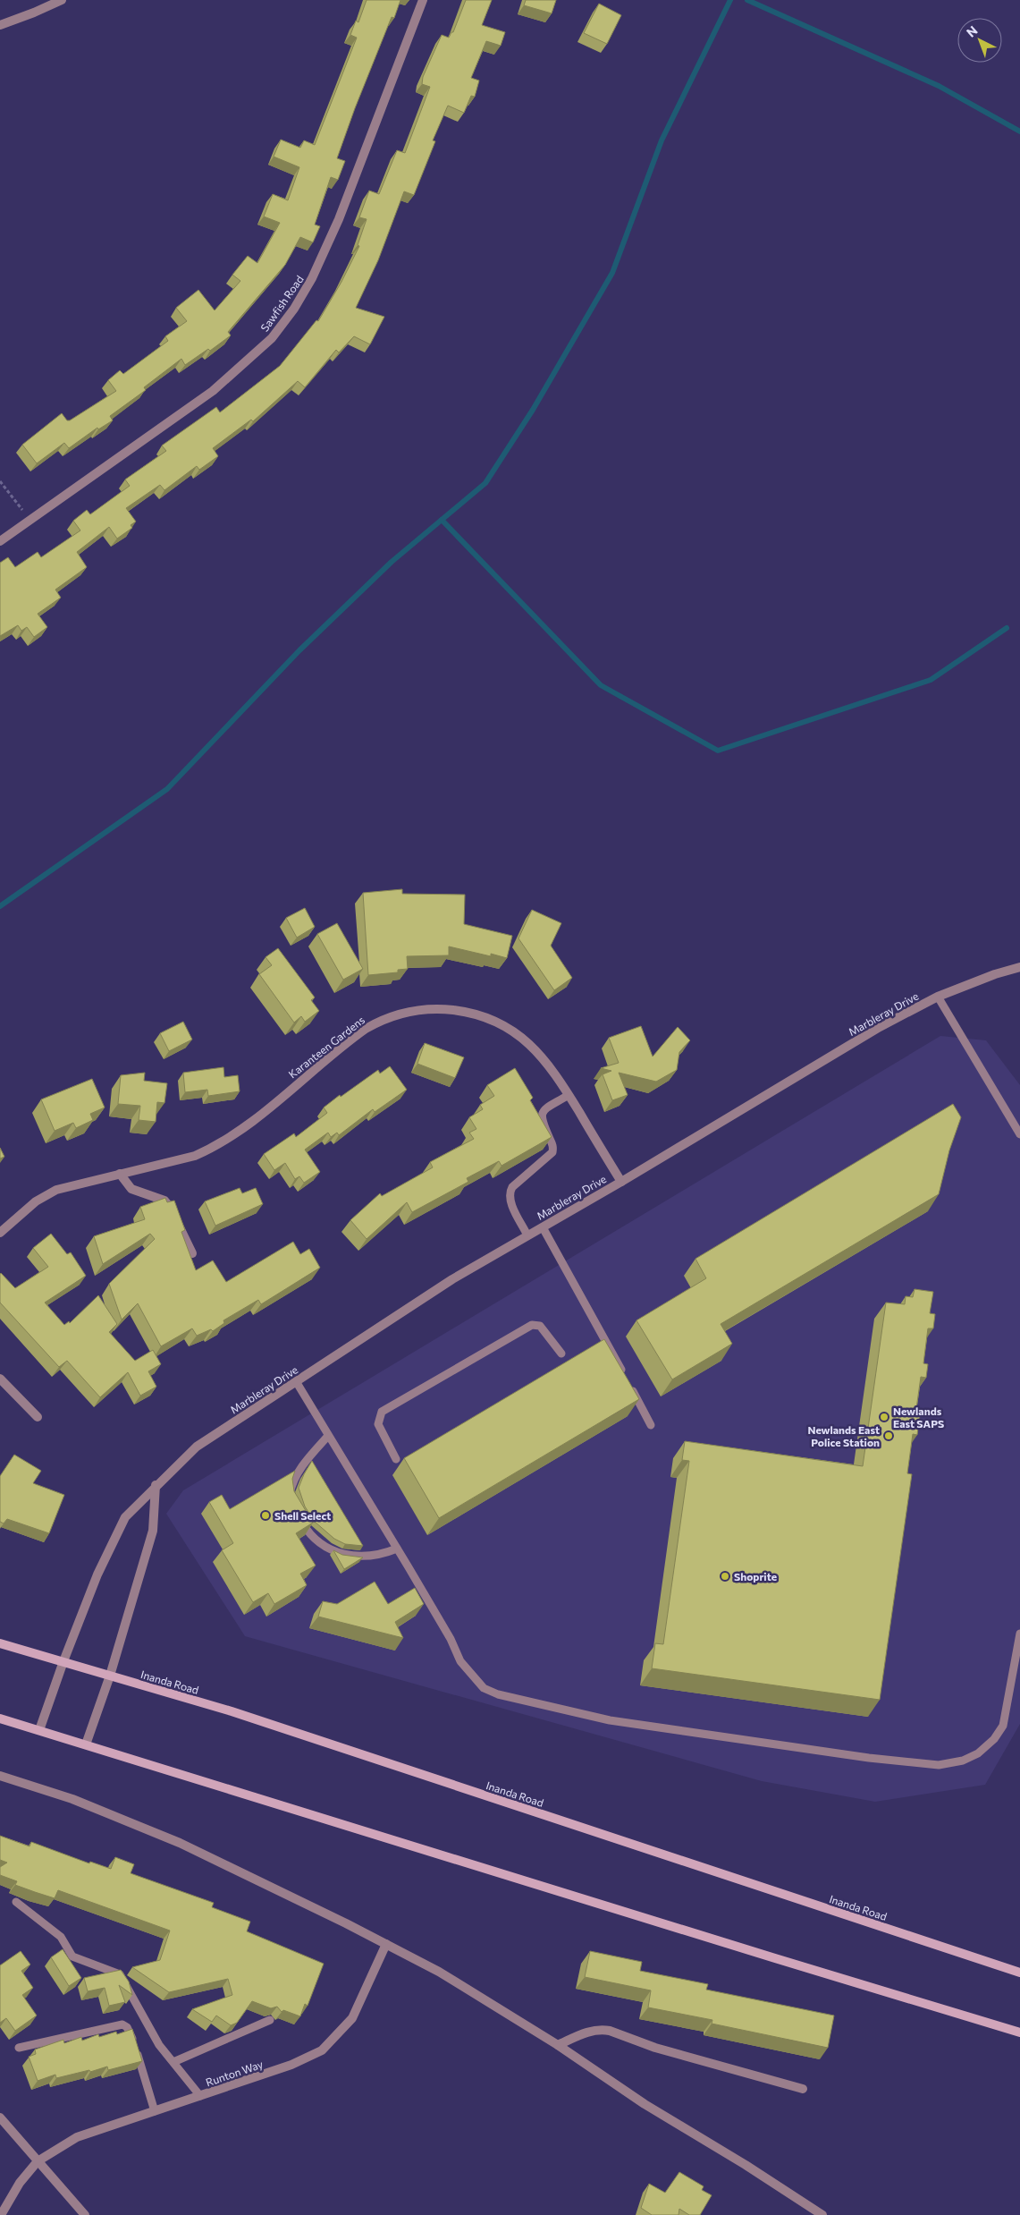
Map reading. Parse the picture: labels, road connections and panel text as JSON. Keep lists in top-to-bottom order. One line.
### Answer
{"streets":{"main road":["Inanda Road"],"street":["Sawfish Road","Marbleray Drive","Karanteen Gardens","Runton Way"]},"crossings":[["Marbleray Drive","Karanteen Gardens"],["Marbleray Drive","Inanda Road"]],"places":["Newlands East SAPS","Newlands East Police Station","Shell Select","Shoprite"],"north":"top left"}
